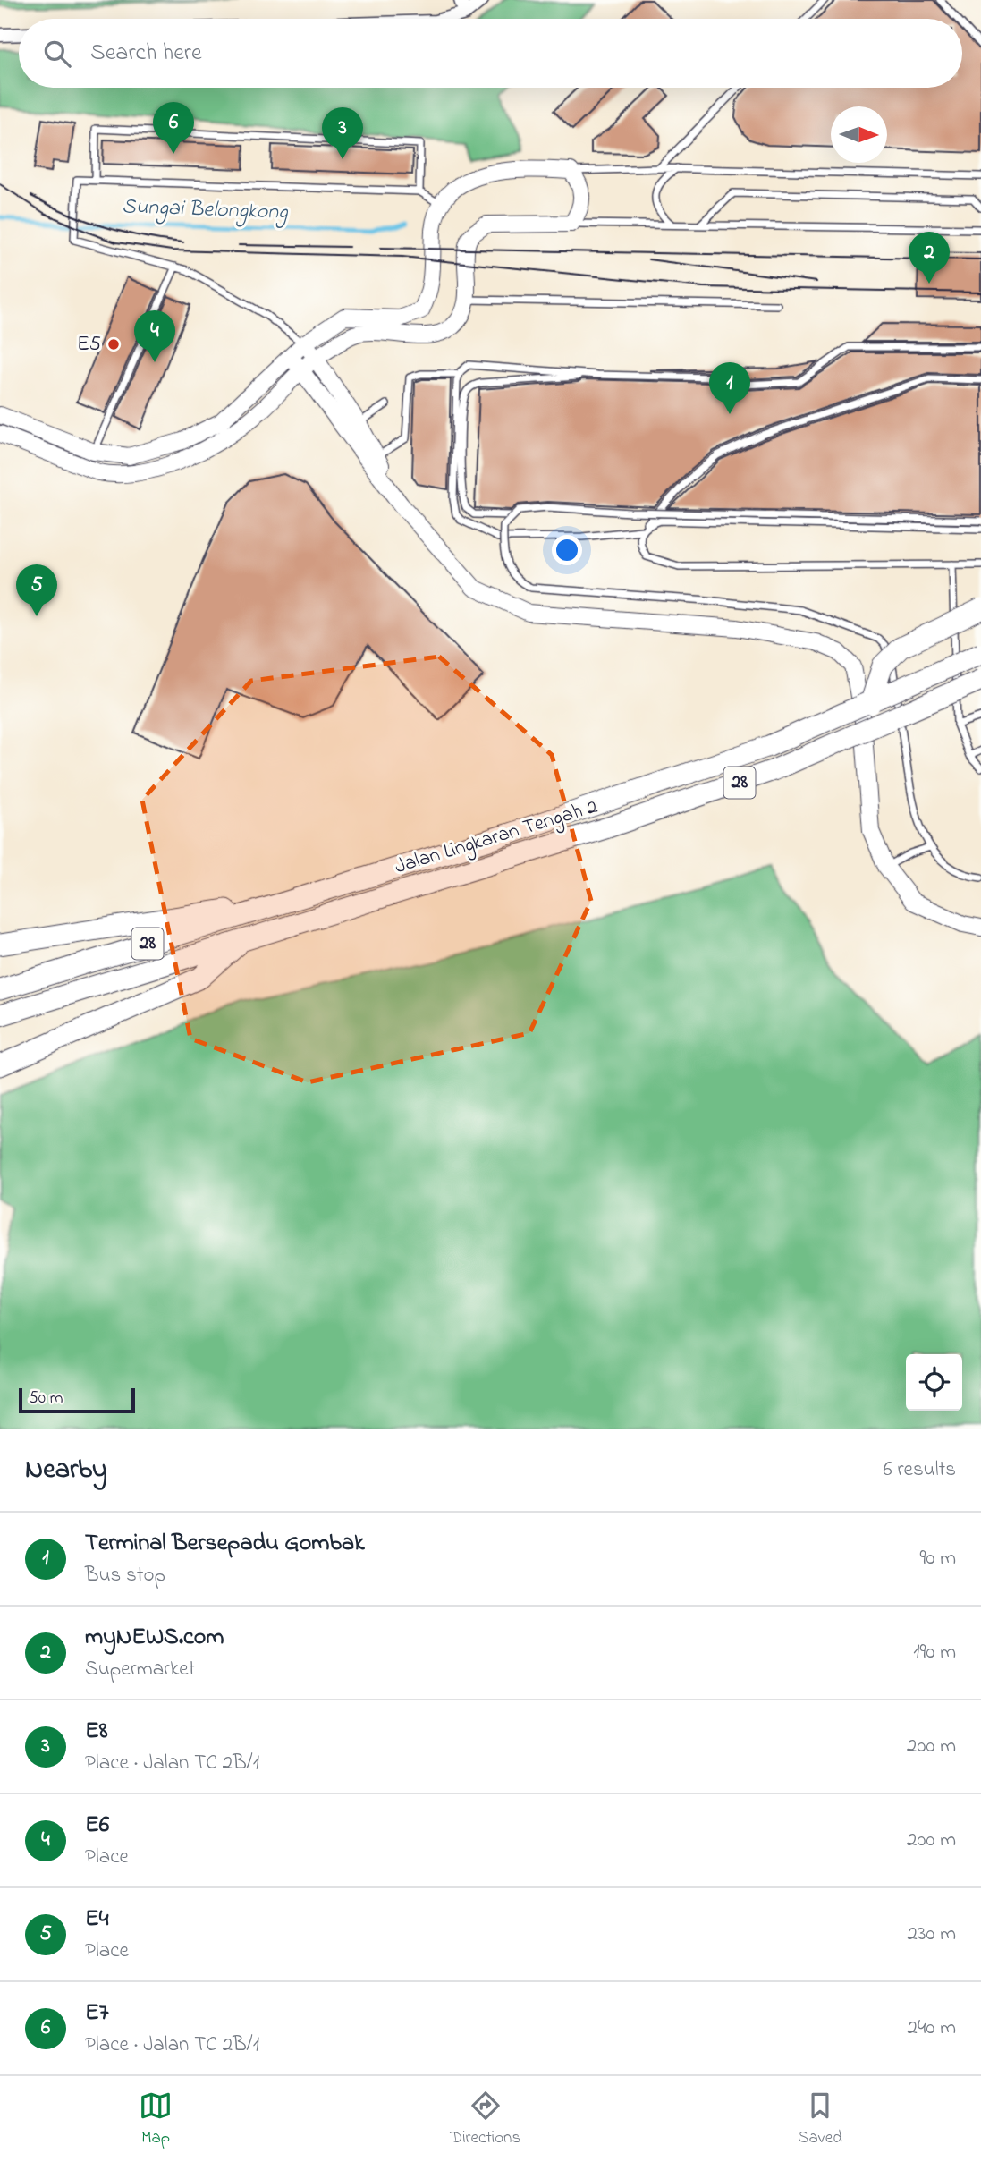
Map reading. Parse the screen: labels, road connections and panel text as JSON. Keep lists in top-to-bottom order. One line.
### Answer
{"streets":{"highway":["28","Jalan Lingkaran Tengah 2"]},"water":["Sungai Belongkong"],"places":["E5"],"scale_bar":"50 m","north":"right","page":{"search":"Search here","pins":["6","3","2","4","1","5"],"scale":"50 m","heading":["Nearby","6 results"],"list":[{"mark":"1","name":"Terminal Bersepadu Gombak","note":"Bus stop","value":"90 m"},{"mark":"2","name":"myNEWS.com","note":"Supermarket","value":"190 m"},{"mark":"3","name":"E8","note":"Place · Jalan TC 2B/1","value":"200 m"},{"mark":"4","name":"E6","note":"Place","value":"200 m"},{"mark":"5","name":"E4","note":"Place","value":"230 m"},{"mark":"6","name":"E7","note":"Place · Jalan TC 2B/1","value":"240 m"}],"nav":["Map","Directions","Saved"]}}
